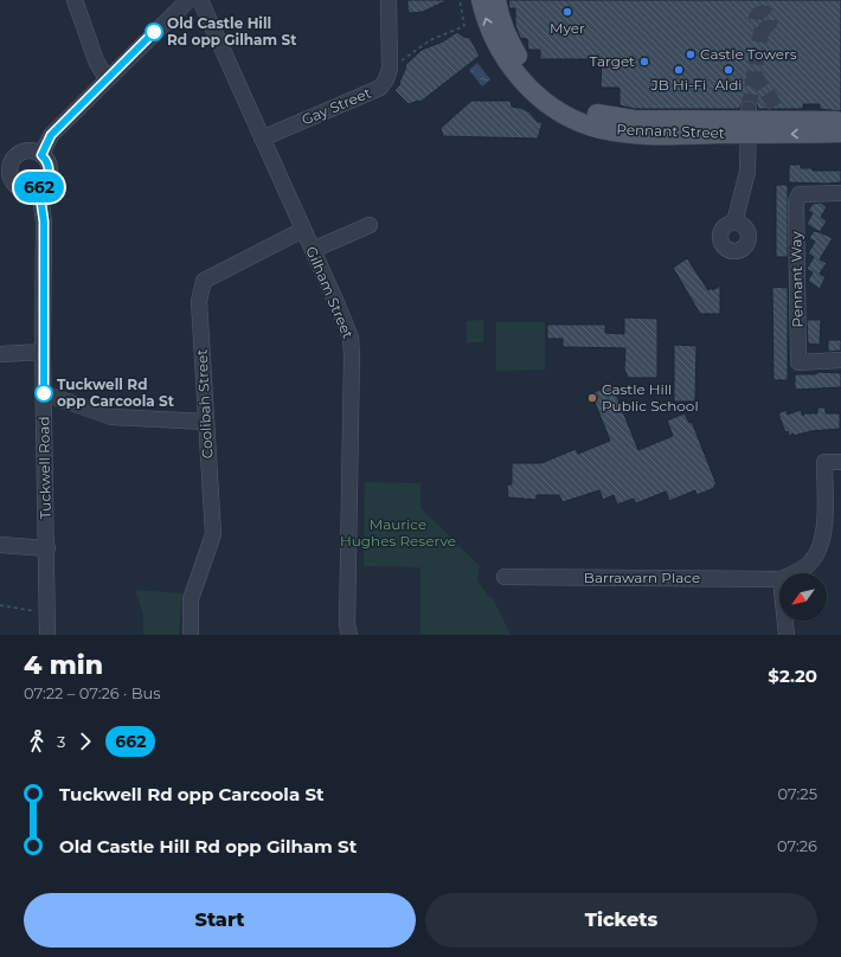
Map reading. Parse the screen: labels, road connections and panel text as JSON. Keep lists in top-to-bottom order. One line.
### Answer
{"streets":{"main road":["Pennant Street"],"street":["Gay Street","Pennant Way","Gilham Street","Coolibah Street","Tuckwell Road","Barrawarn Place"]},"crossings":[["Gay Street","Gilham Street"],["Gilham Street","Coolibah Street"]],"one_way":["Pennant Street"],"parks":["Maurice Hughes Reserve"],"places":["Myer","Old Castle Hill Rd opp Gilham St","Castle Towers","Target","JB Hi-Fi","Aldi","Tuckwell Rd opp Carcoola St","Castle Hill Public School"],"lines":["bus line 662"],"north":"bottom left","page":{"on_map":"662","heading":["4 min","07:22 – 07:26 · Bus","$2.20"],"legs":["3","662"],"list":[{"name":"Tuckwell Rd opp Carcoola St","value":"07:25"},{"name":"Old Castle Hill Rd opp Gilham St","value":"07:26"}],"buttons":["Start","Tickets"]}}
